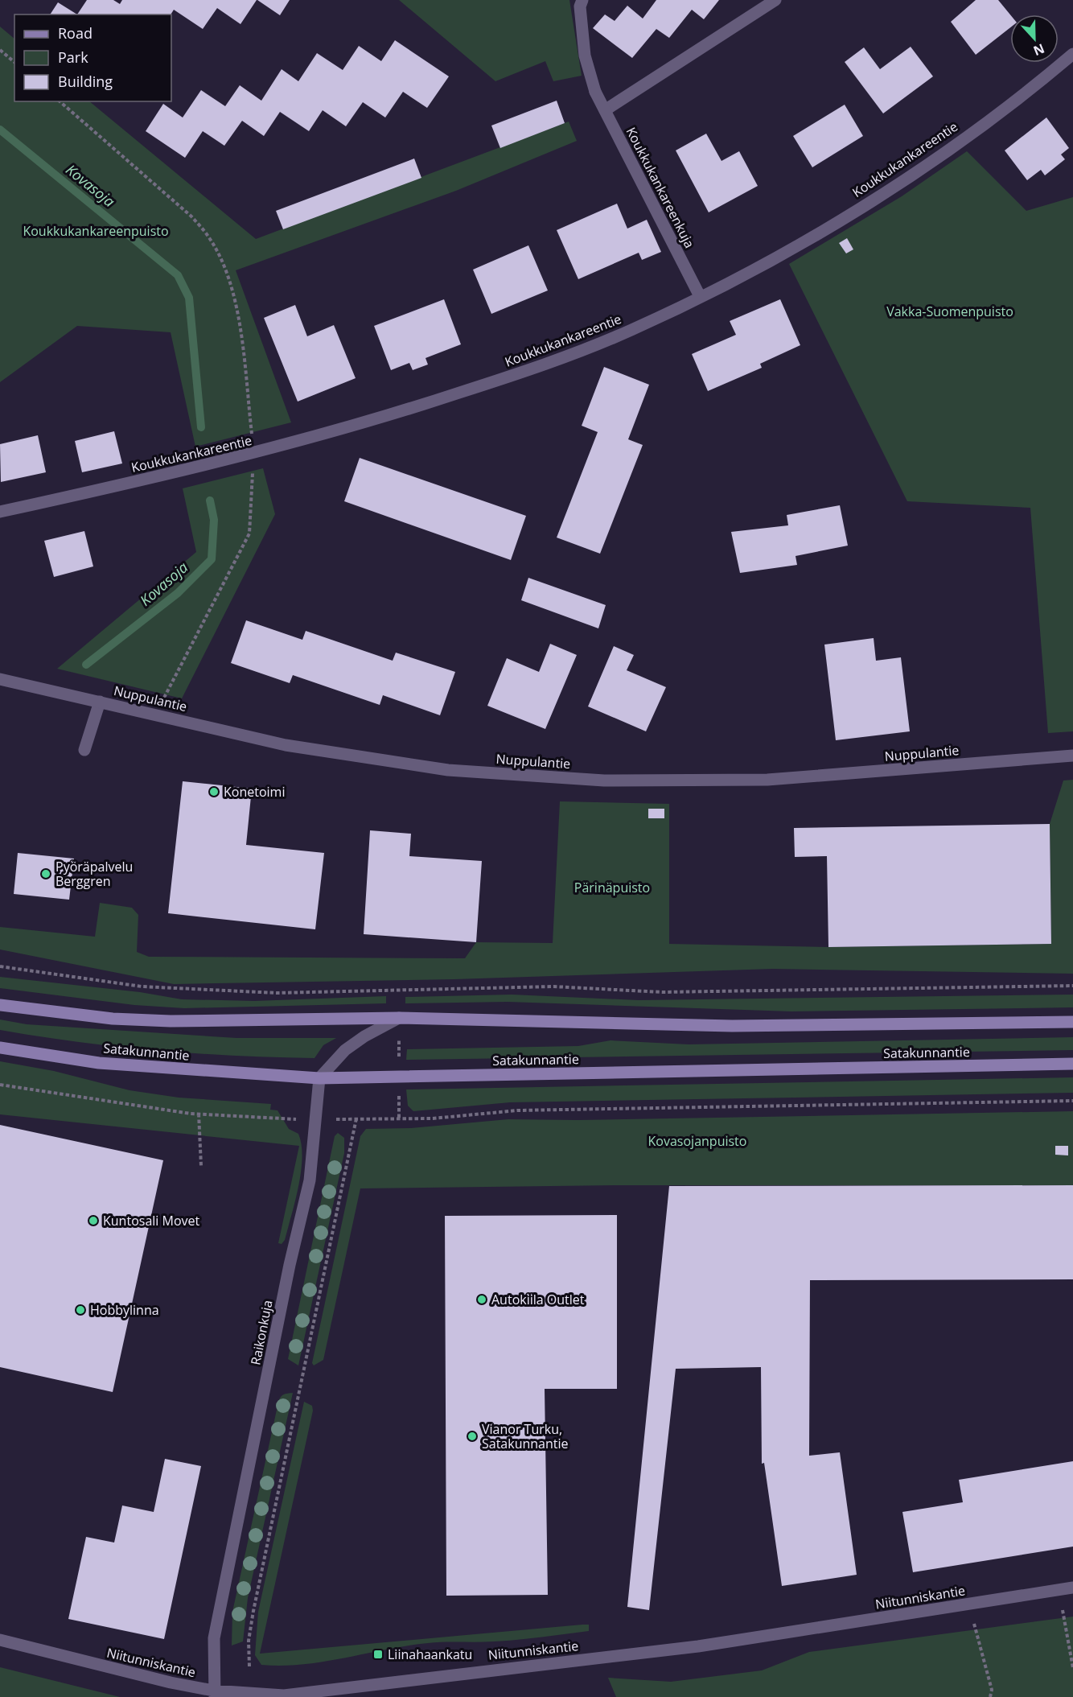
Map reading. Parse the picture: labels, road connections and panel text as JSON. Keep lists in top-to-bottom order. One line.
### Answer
{"streets":{"main road":["Satakunnantie"],"street":["Koukkukankareentie","Koukkukankareenkuja","Nuppulantie","Raikonkuja","Niitunniskantie"]},"crossings":[["Koukkukankareentie","Koukkukankareenkuja"],["Satakunnantie","Raikonkuja"],["Raikonkuja","Niitunniskantie"]],"water":["Kovasoja"],"parks":["Koukkukankareenpuisto","Vakka-Suomenpuisto","Pärinäpuisto","Kovasojanpuisto"],"places":{"other":["Konetoimi","Pyöräpalvelu Berggren","Kuntosali Movet","Autokiila Outlet","Hobbylinna","Vianor Turku, Satakunnantie"],"transit":["Liinahaankatu"]},"legend":["Road","Park","Building"],"north":"bottom"}
